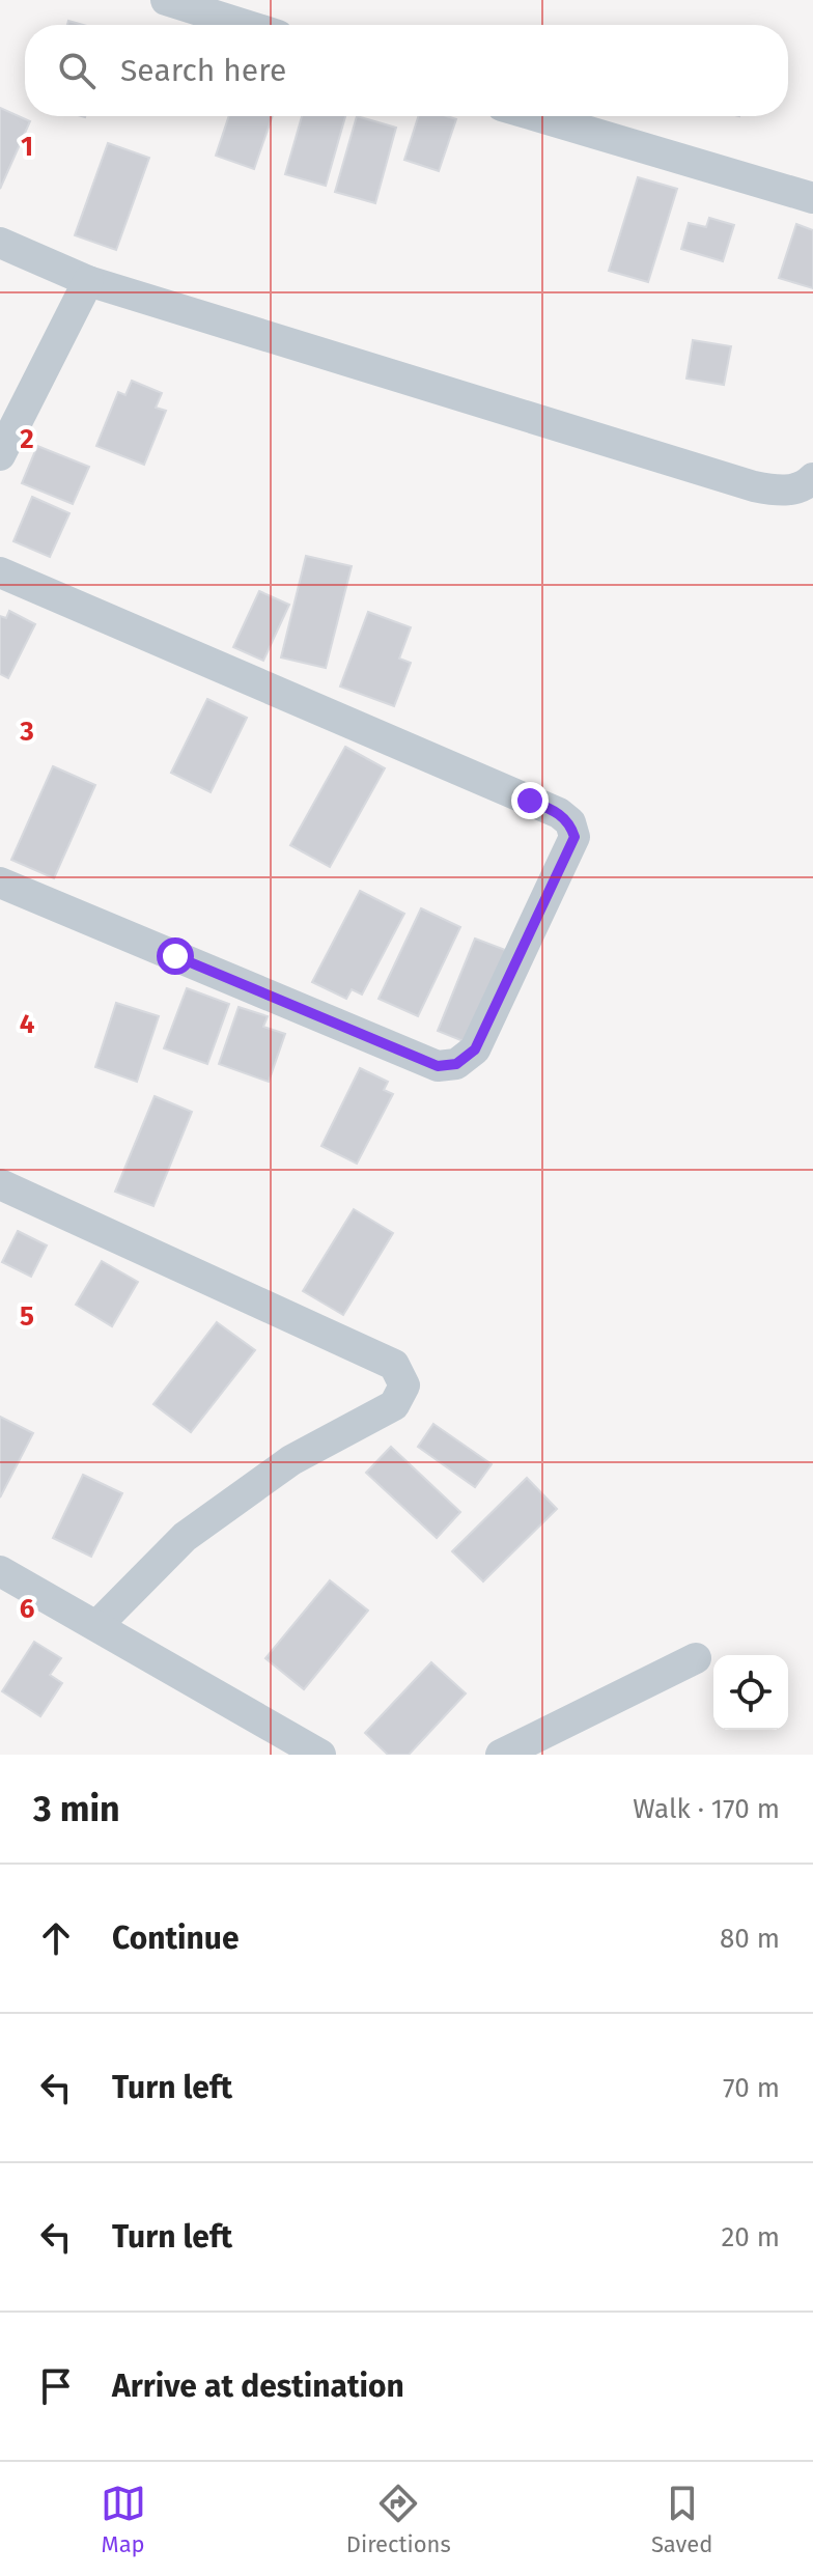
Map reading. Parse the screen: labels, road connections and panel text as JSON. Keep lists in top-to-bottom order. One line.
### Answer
{"page":{"search":"Search here","heading":["3 min","Walk · 170 m"],"list":[["Continue","80 m"],["Turn left","70 m"],["Turn left","20 m"],"Arrive at destination"],"nav":["Map","Directions","Saved"]},"grid":{"rows":["1","2","3","4","5","6"]}}
